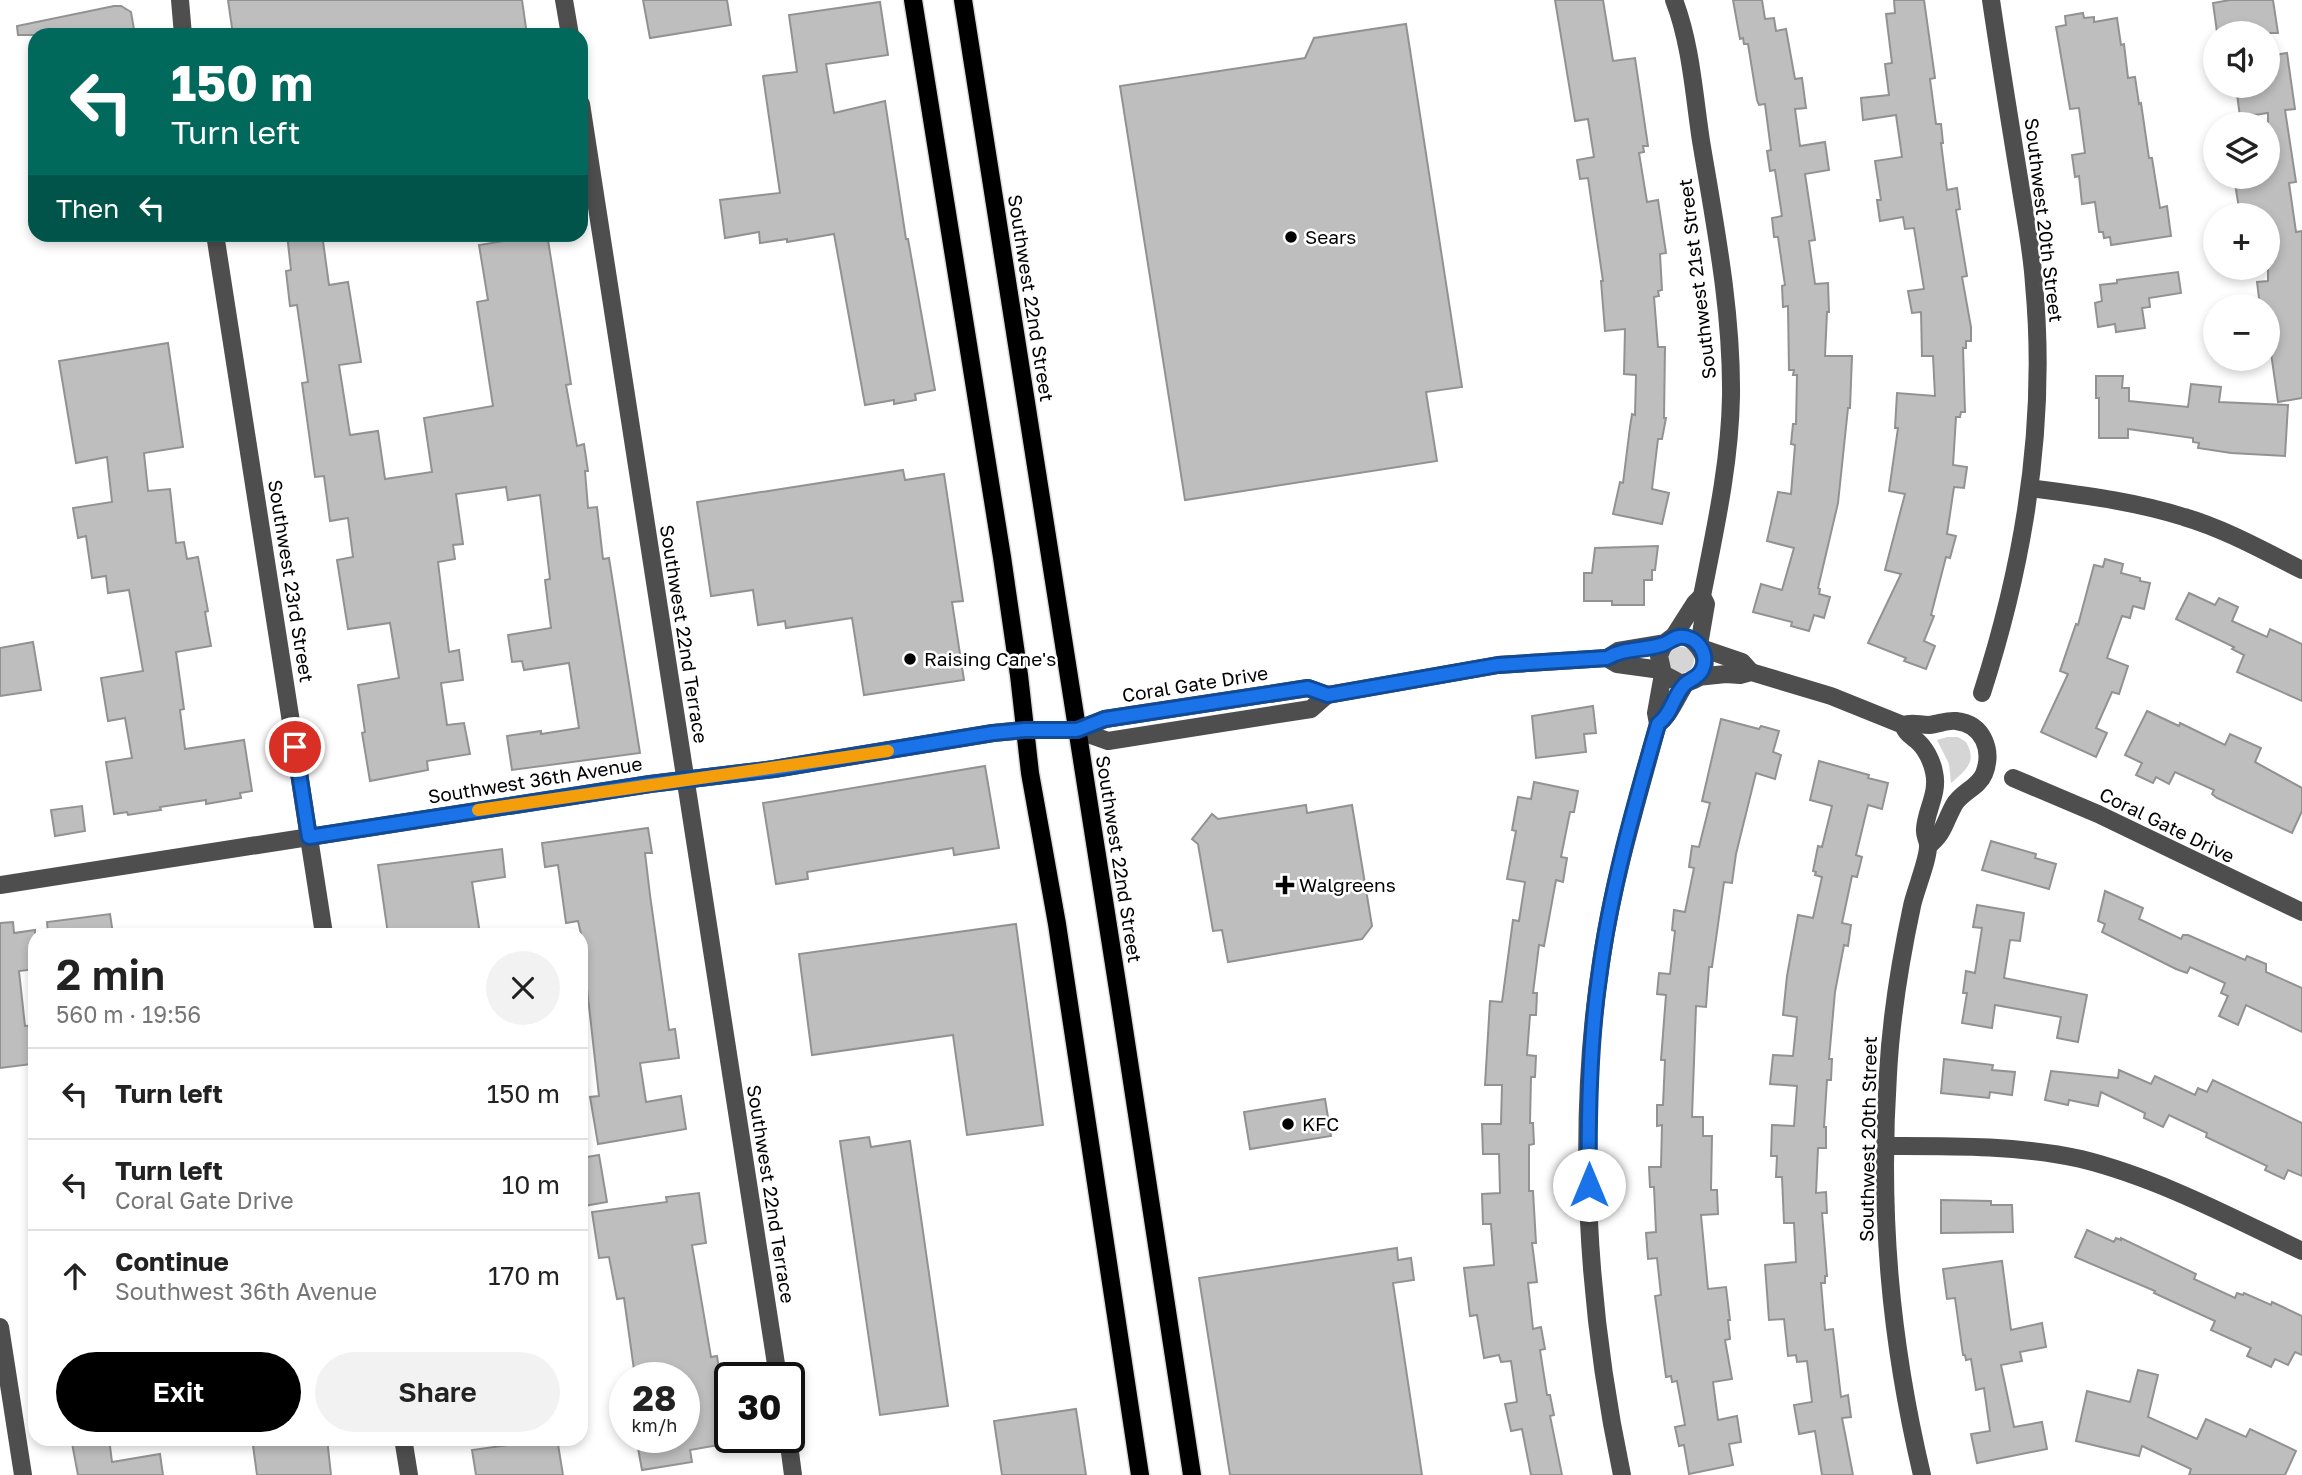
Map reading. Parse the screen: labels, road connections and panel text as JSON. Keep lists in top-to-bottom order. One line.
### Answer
{"streets":{"main road":["Southwest 22nd Street"],"street":["Southwest 20th Street","Southwest 21st Street","Southwest 23rd Street","Southwest 22nd Terrace","Coral Gate Drive","Southwest 36th Avenue"]},"crossings":[["Southwest 22nd Street","Southwest 36th Avenue"],["Southwest 23rd Street","Southwest 36th Avenue"],["Southwest 22nd Terrace","Southwest 36th Avenue"]],"places":{"other":["Sears","Raising Cane's","KFC"],"health":["Walgreens"]},"page":{"map_buttons":["+","−"],"turn":["150 m","Turn left"],"then":"Then","heading":["2 min","560 m · 19:56"],"list":[{"name":"Turn left","value":"150 m"},{"name":"Turn left","note":"Coral Gate Drive","value":"10 m"},{"name":"Continue","note":"Southwest 36th Avenue","value":"170 m"}],"buttons":["Exit","Share"],"speed":"28 km/h","limit":"30"}}
